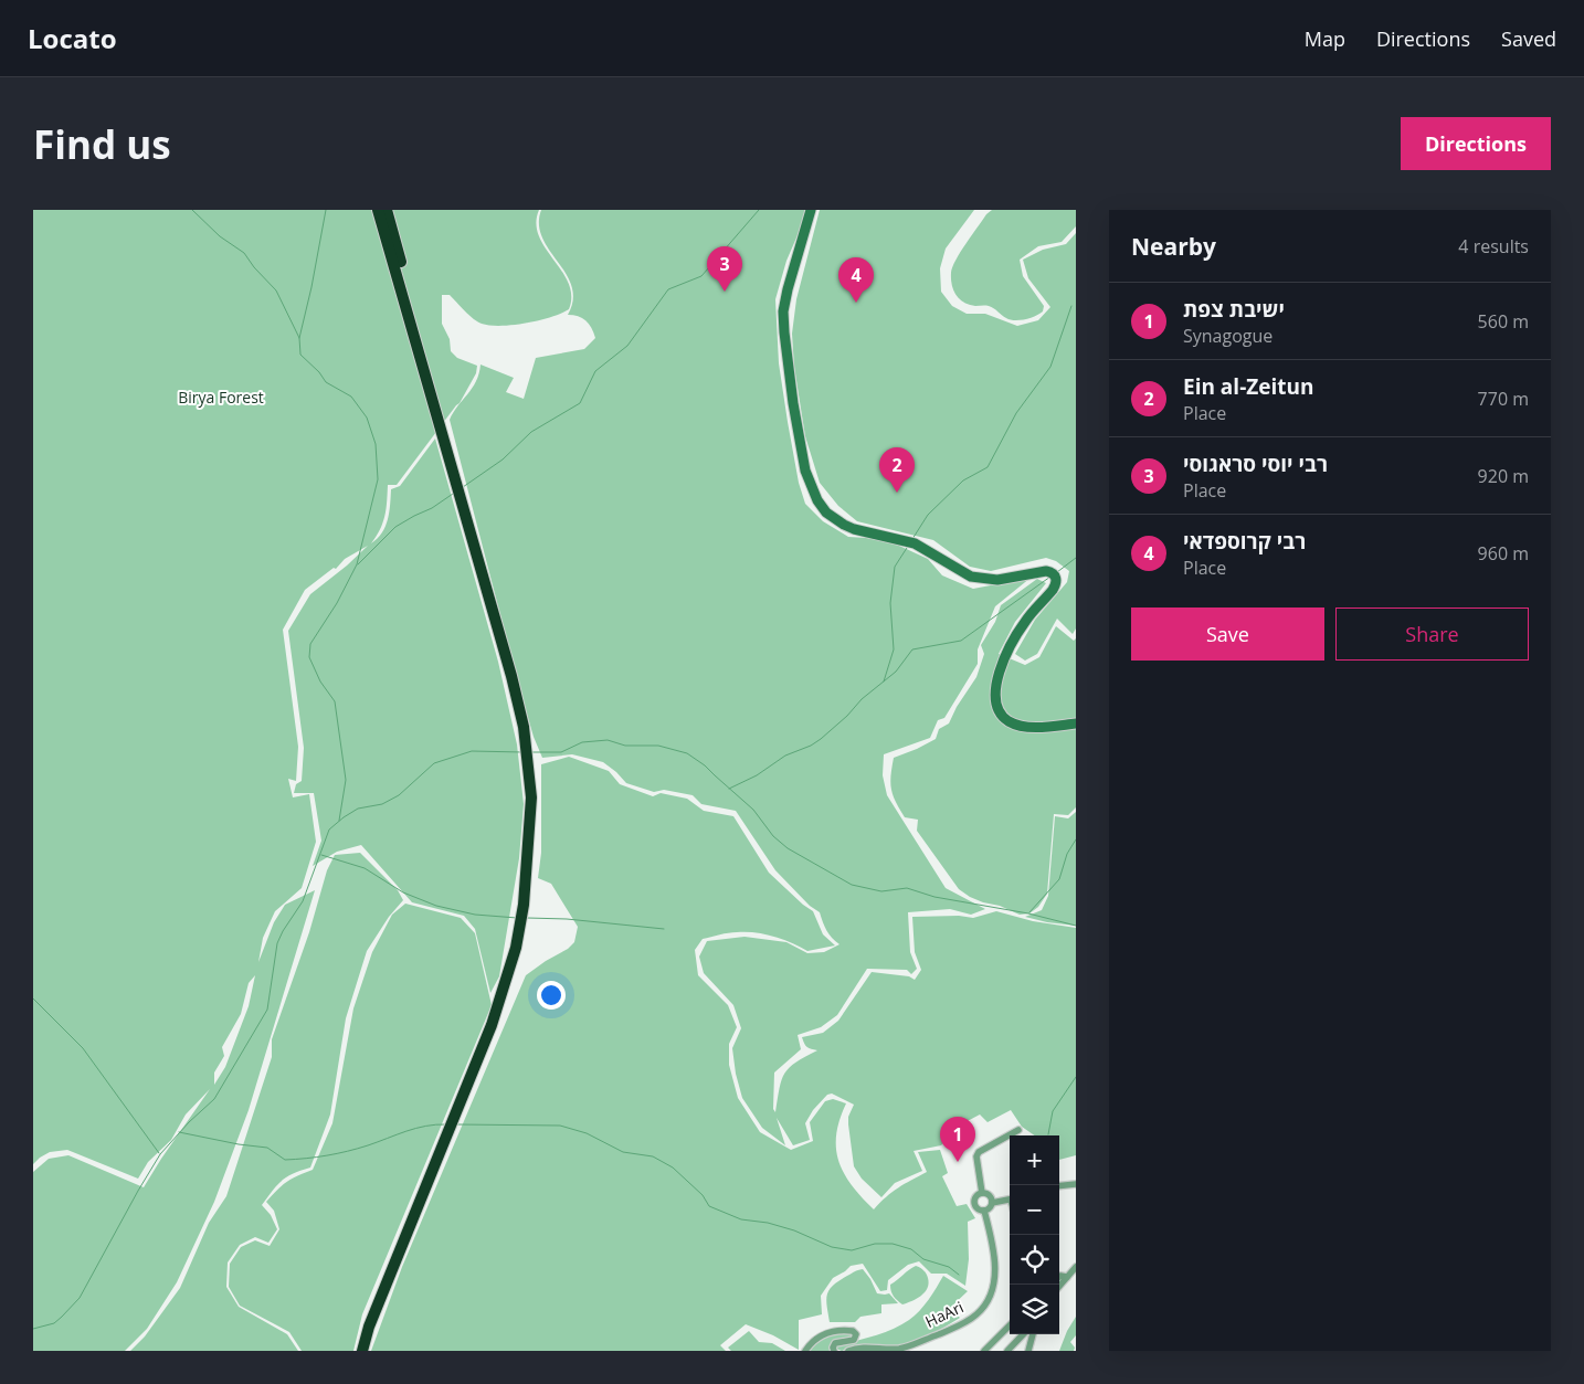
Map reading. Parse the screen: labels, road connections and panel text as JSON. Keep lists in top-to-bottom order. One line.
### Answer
{"streets":{"street":["HaAri"]},"parks":["Birya Forest"],"page":{"header":"Locato","nav":["Map","Directions","Saved"],"buttons":["Directions",["Save","Share"]],"title":"Find us","heading":["Nearby","4 results"],"pins":["3","4","2","1"],"list":[{"mark":"1","name":"ישיבת צפת","note":"Synagogue","value":"560 m"},{"mark":"2","name":"Ein al-Zeitun","note":"Place","value":"770 m"},{"mark":"3","name":"רבי יוסי סראגוסי","note":"Place","value":"920 m"},{"mark":"4","name":"רבי קרוספדאי","note":"Place","value":"960 m"}],"map_buttons":["+","−"]}}
